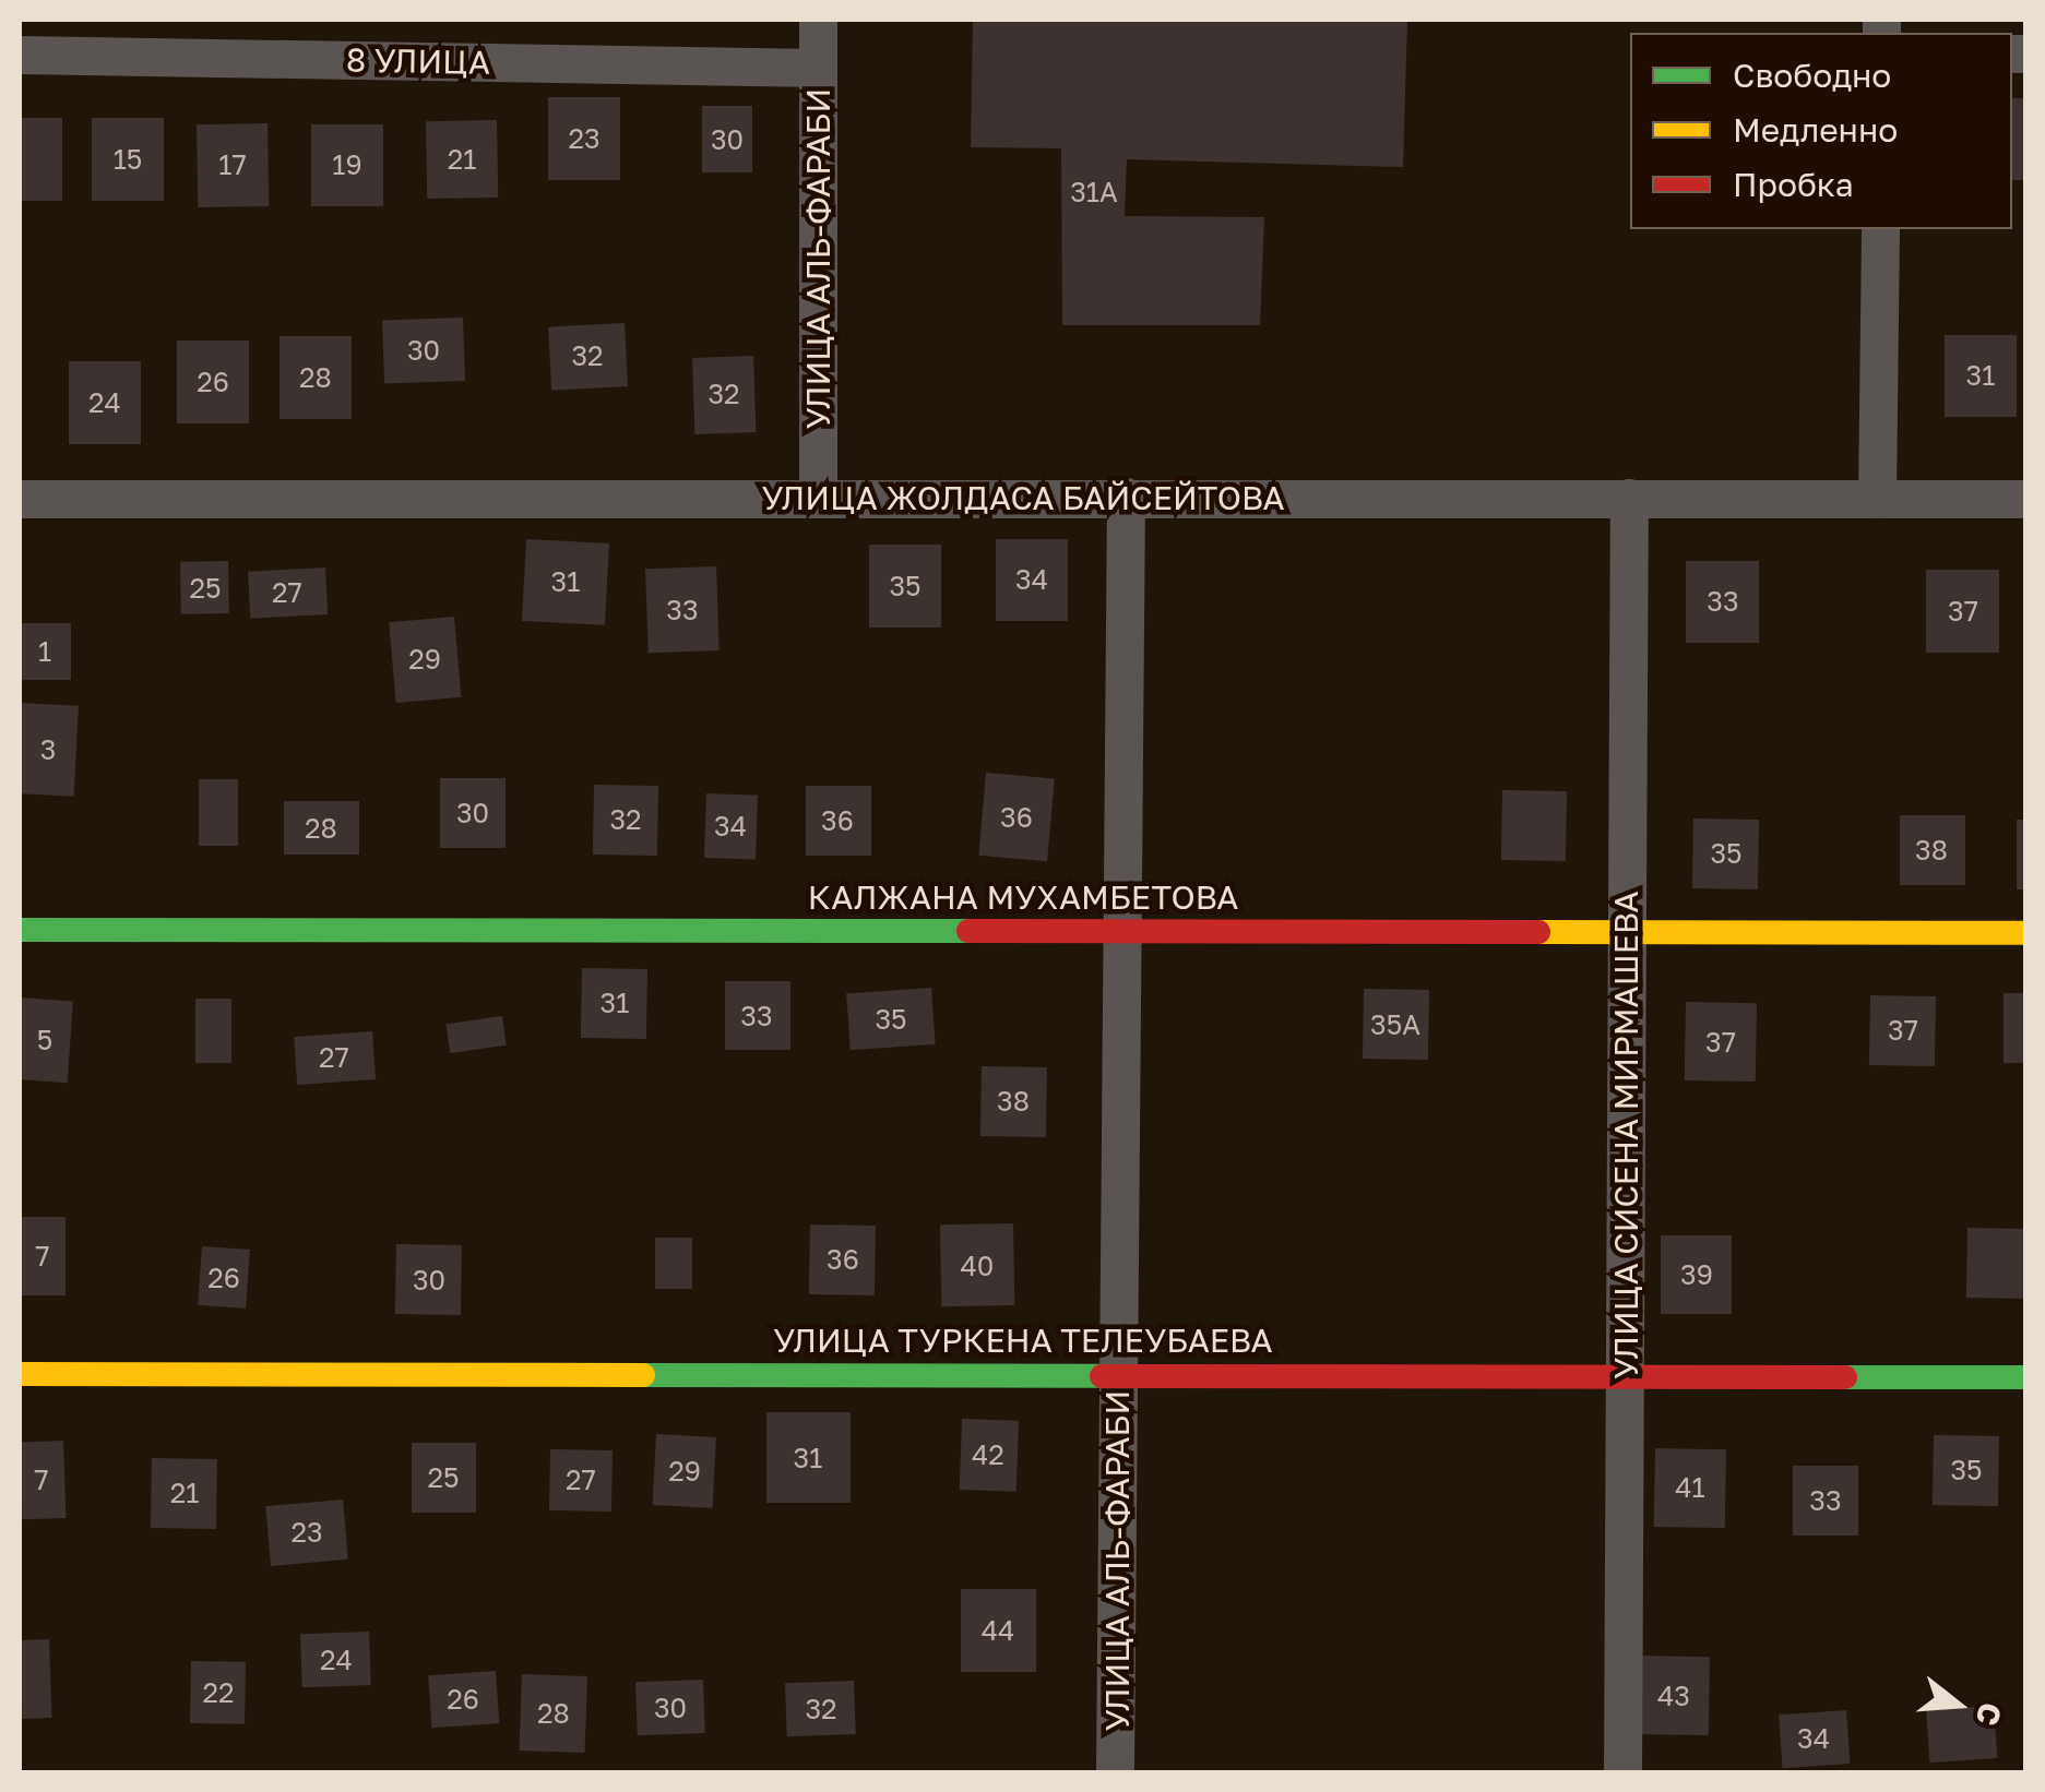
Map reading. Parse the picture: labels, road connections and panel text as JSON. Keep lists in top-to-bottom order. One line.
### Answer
{"streets":{"street":["8 УЛИЦА","УЛИЦА АЛЬ-ФАРАБИ","УЛИЦА ЖОЛДАСА БАЙСЕЙТОВА","КАЛЖАНА МУХАМБЕТОВА","УЛИЦА СИСЕНА МИРМАШЕВА","УЛИЦА ТУРКЕНА ТЕЛЕУБАЕВА"]},"crossings":[["8 УЛИЦА","УЛИЦА АЛЬ-ФАРАБИ"],["УЛИЦА АЛЬ-ФАРАБИ","УЛИЦА ЖОЛДАСА БАЙСЕЙТОВА"],["УЛИЦА АЛЬ-ФАРАБИ","КАЛЖАНА МУХАМБЕТОВА"],["УЛИЦА АЛЬ-ФАРАБИ","УЛИЦА ТУРКЕНА ТЕЛЕУБАЕВА"],["УЛИЦА ЖОЛДАСА БАЙСЕЙТОВА","УЛИЦА СИСЕНА МИРМАШЕВА"],["КАЛЖАНА МУХАМБЕТОВА","УЛИЦА СИСЕНА МИРМАШЕВА"],["УЛИЦА СИСЕНА МИРМАШЕВА","УЛИЦА ТУРКЕНА ТЕЛЕУБАЕВА"]],"house_numbers":["23","30","15","21","17","19","31А","30","32","31","28","26","32","24","34","31","35","25","27","33","33","37","1","29","3","30","36","32","36","34","28","38","35","31","33","35","35А","37","5","37","27","38","7","36","40","39","26","30","42","31","35","29","25","7","27","41","21","33","23","44","24","22","43","26","30","32","28","34"],"legend":["Свободно","Медленно","Пробка"],"north":"right"}
